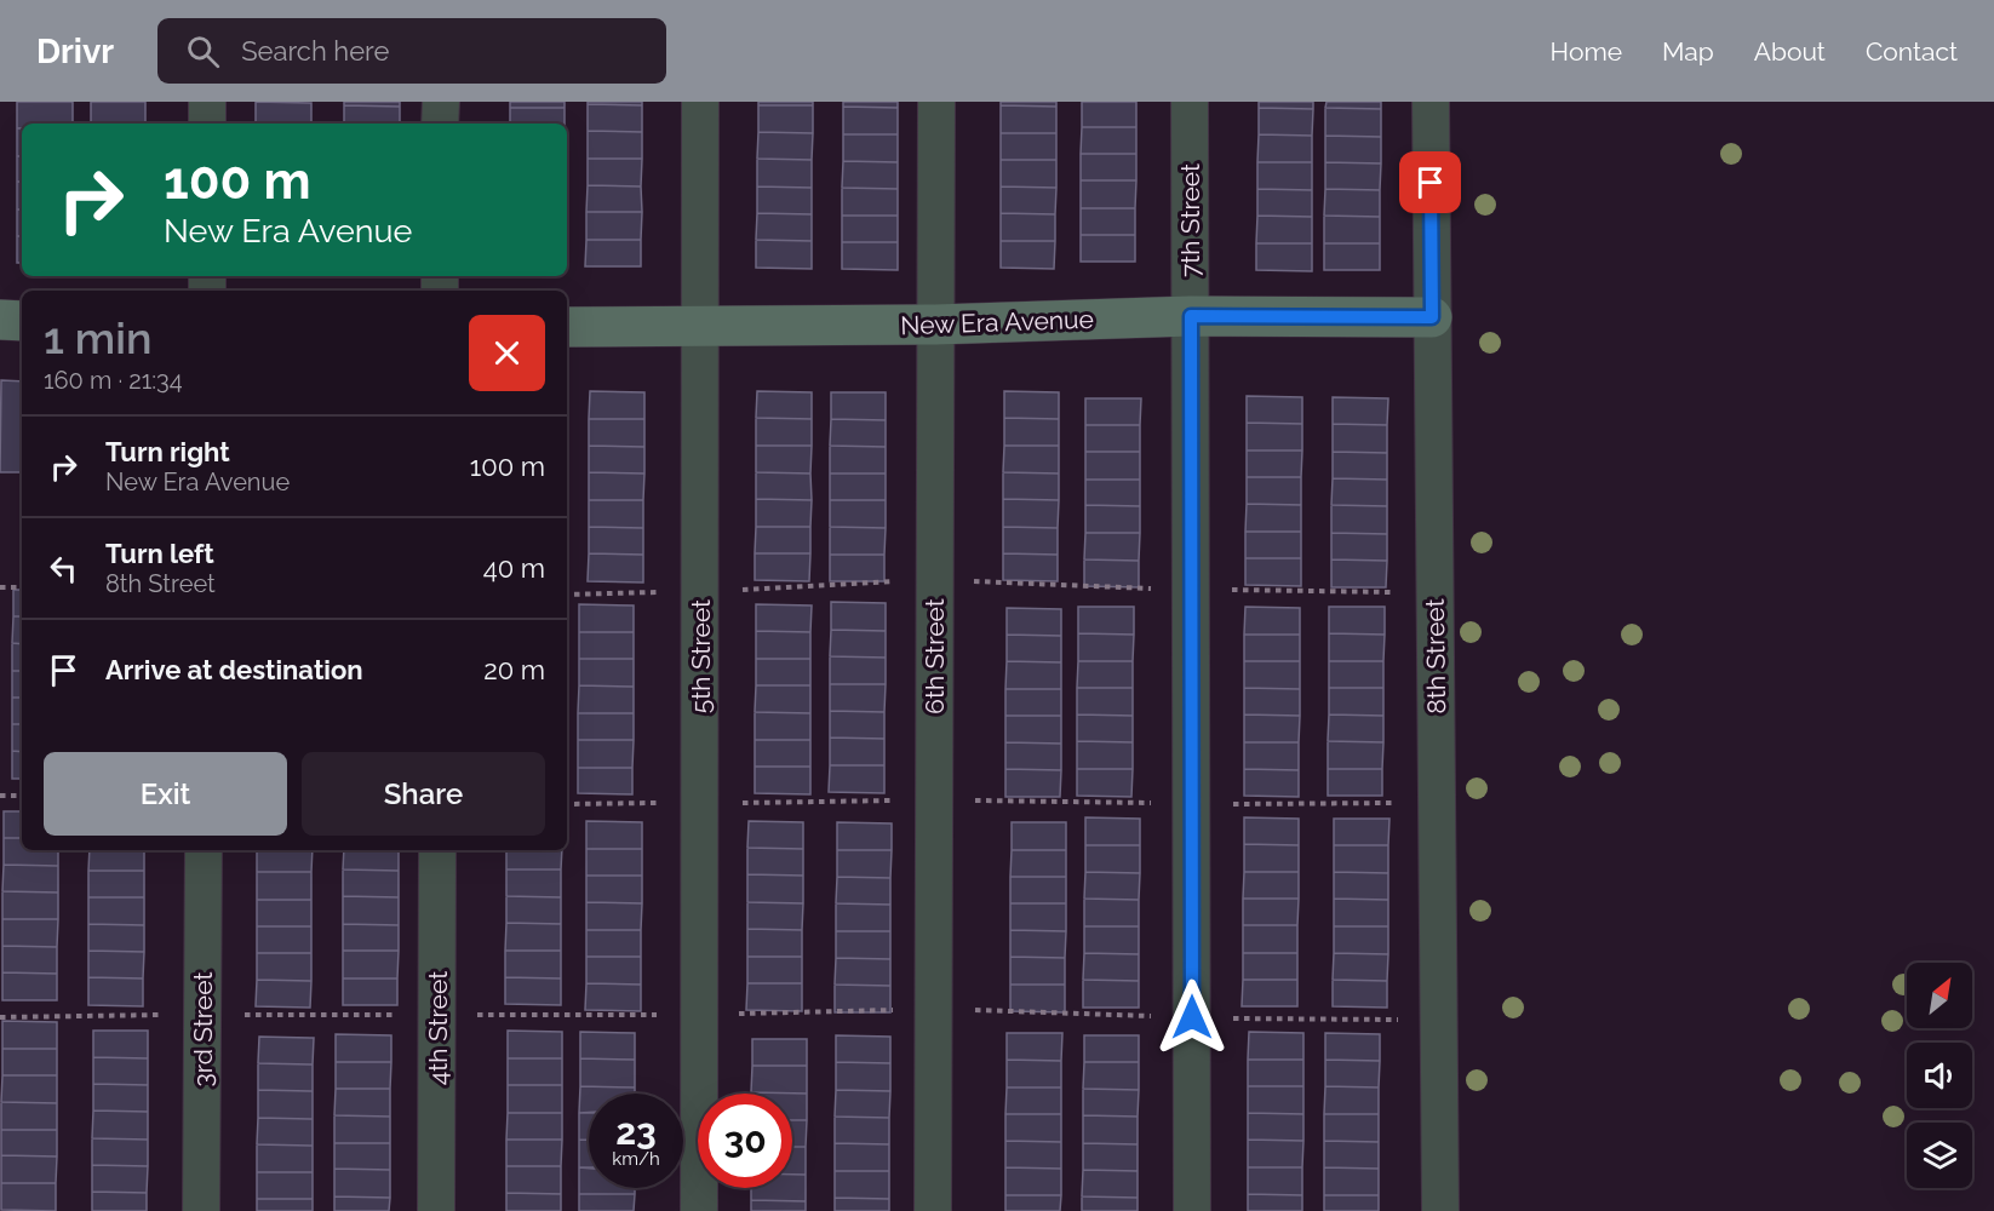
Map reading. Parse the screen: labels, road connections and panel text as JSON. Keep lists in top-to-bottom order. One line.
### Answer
{"streets":{"street":["7th Street","New Era Avenue","5th Street","6th Street","8th Street","4th Street","3rd Street"]},"crossings":[["7th Street","New Era Avenue"],["New Era Avenue","5th Street"],["New Era Avenue","6th Street"],["New Era Avenue","8th Street"]],"north":"top right","page":{"header":"Drivr","search":"Search here","nav":["Home","Map","About","Contact"],"turn":["100 m","New Era Avenue"],"heading":["1 min","160 m · 21:34"],"list":[{"name":"Turn right","note":"New Era Avenue","value":"100 m"},{"name":"Turn left","note":"8th Street","value":"40 m"},{"name":"Arrive at destination","value":"20 m"}],"buttons":["Exit","Share"],"speed":"23 km/h","limit":"30"}}
